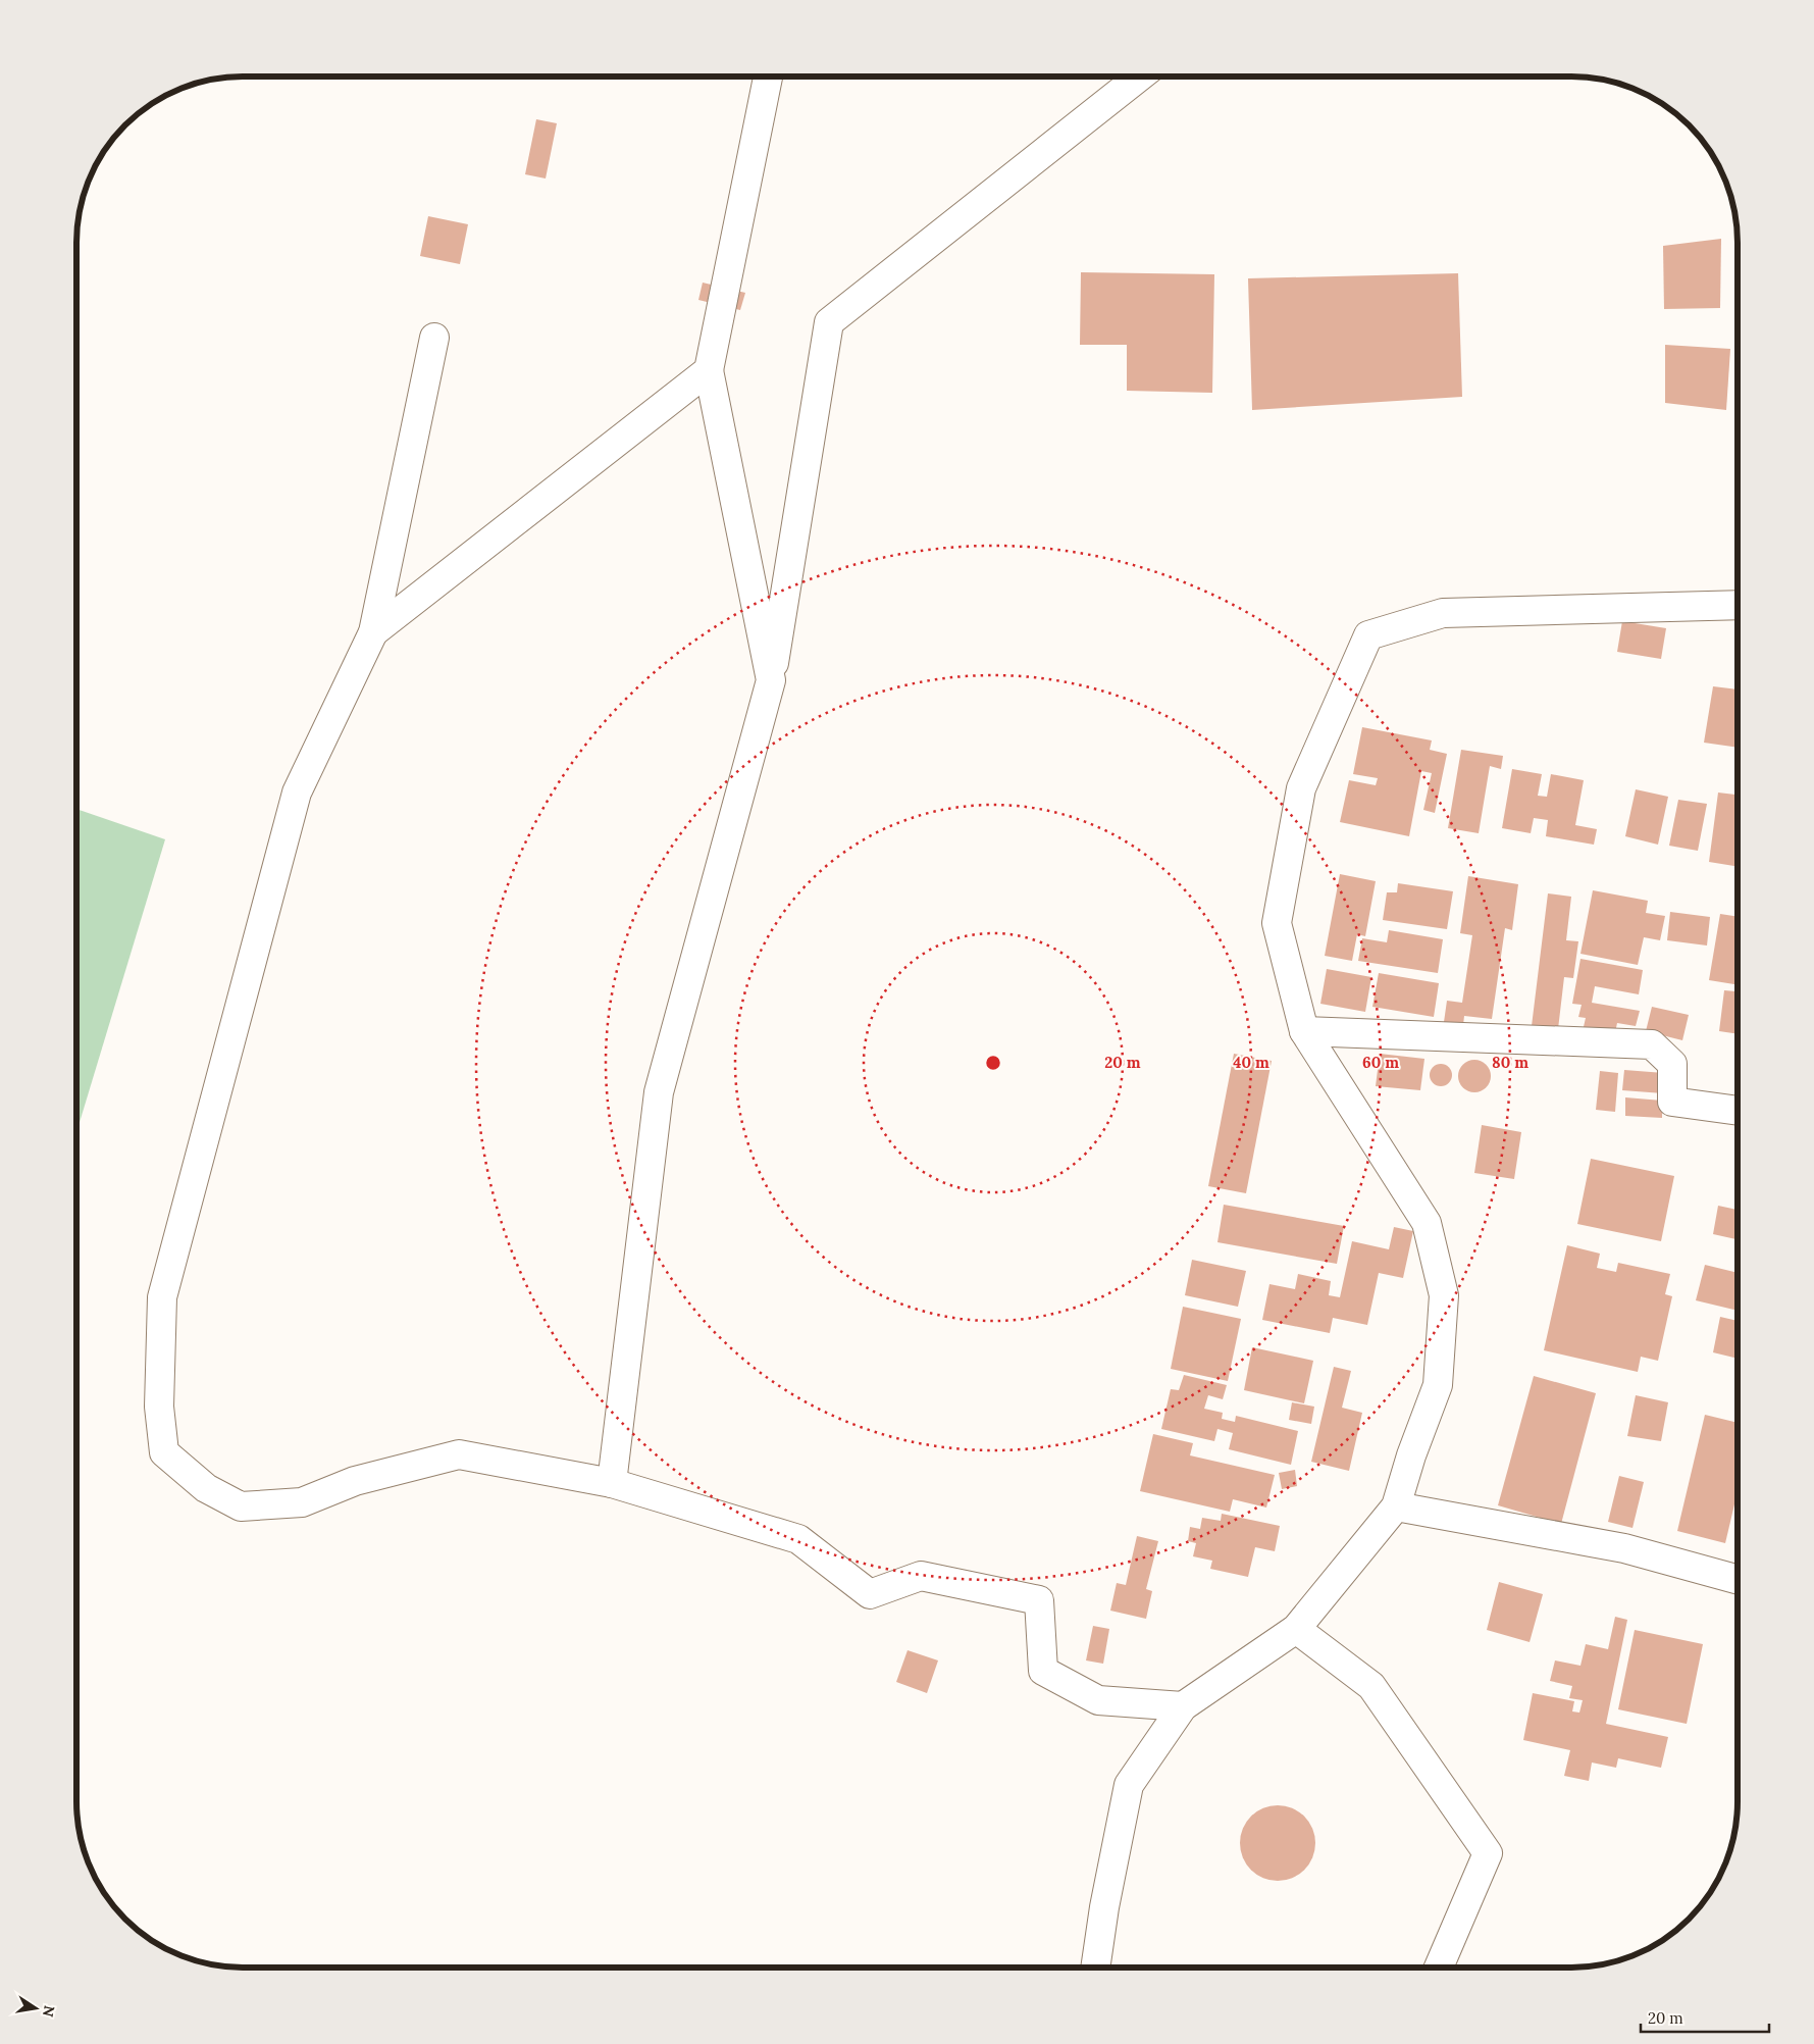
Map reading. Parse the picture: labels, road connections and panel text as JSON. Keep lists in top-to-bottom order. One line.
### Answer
{"scale_bar":"20 m","north":"right","rings":["20 m","40 m","60 m","80 m"]}
